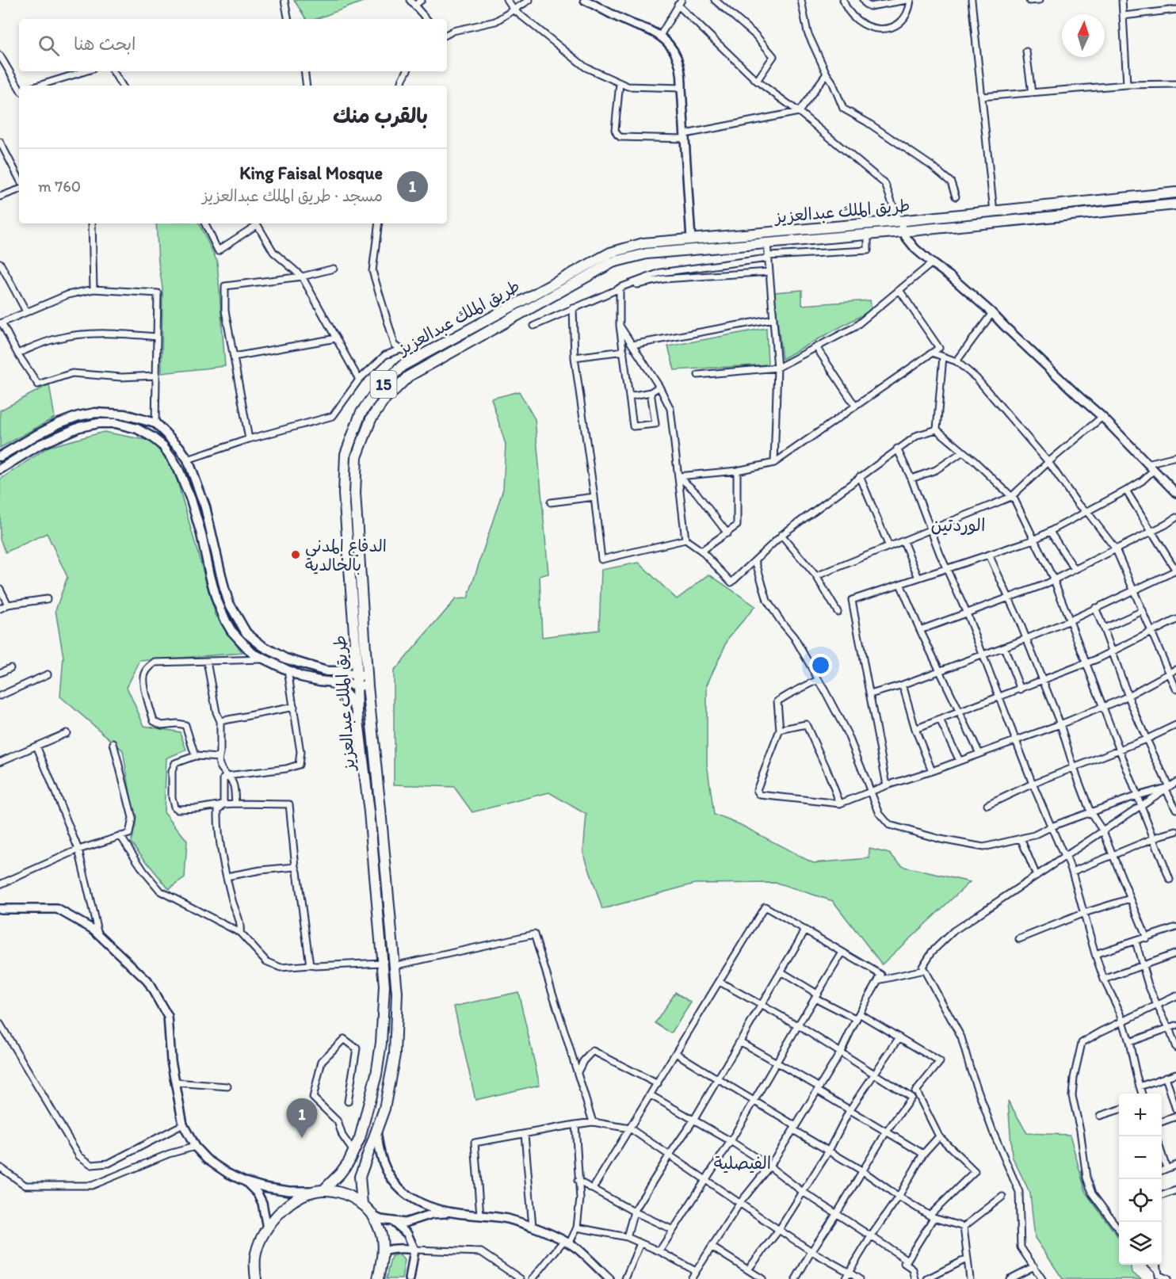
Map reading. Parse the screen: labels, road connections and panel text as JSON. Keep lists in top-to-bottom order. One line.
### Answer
{"streets":{"highway":["طريق الملك عبدالعزيز","15"]},"districts":["الوردتين","الفيصلية"],"places":["الدفاع المدني بالخالدية"],"north":"top","page":{"search":"ابحث هنا","heading":"بالقرب منك","list":[{"mark":"1","name":"King Faisal Mosque","note":"مسجد · طريق الملك عبدالعزيز","value":"760 m"}],"map_buttons":["+","−"],"pins":"1"}}
